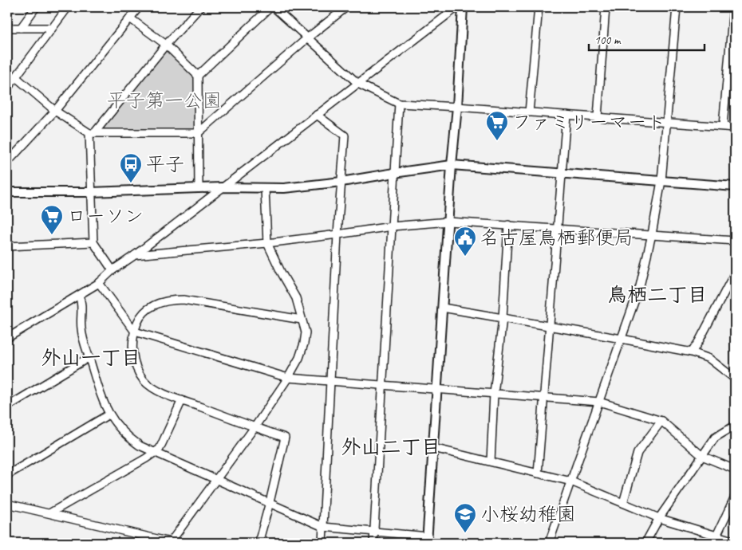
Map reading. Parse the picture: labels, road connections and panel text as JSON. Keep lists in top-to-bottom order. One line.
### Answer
{"districts":["鳥栖二丁目","外山一丁目","外山二丁目"],"parks":["平子第一公園"],"places":{"supermarket":["ファミリーマート","ローソン"],"bus stop":["平子"],"public building":["名古屋鳥栖郵便局"],"school or university":["小桜幼稚園"]},"scale_bar":"100 m"}
